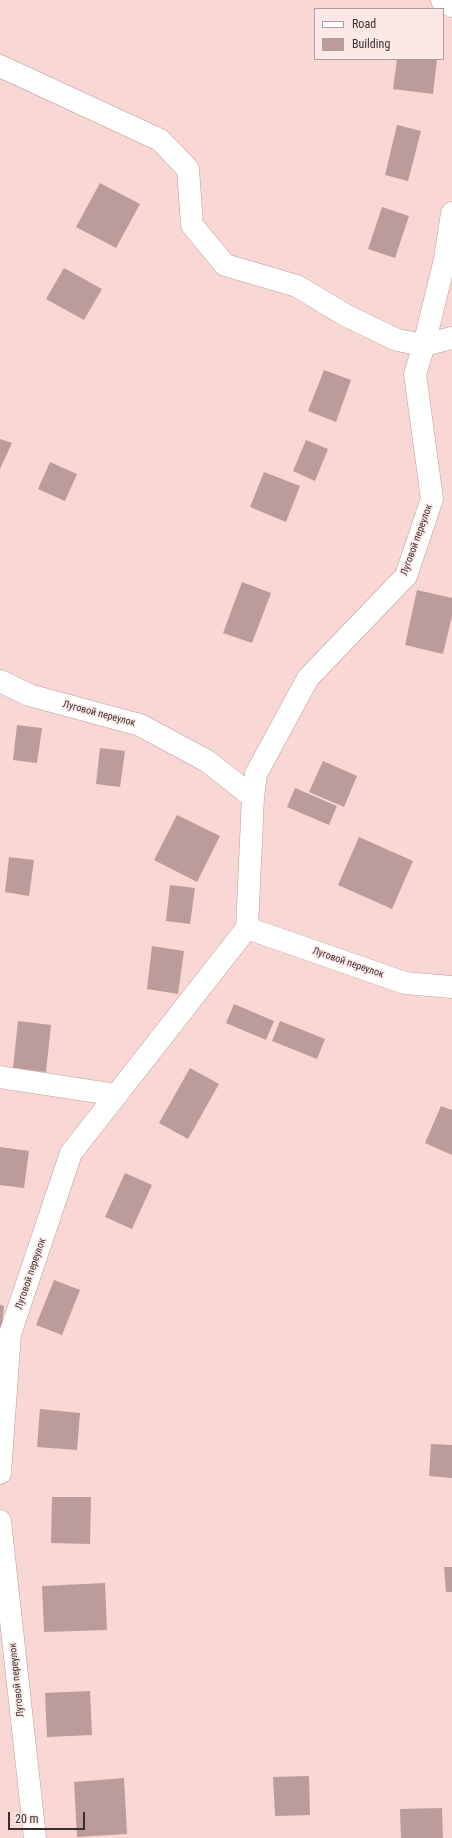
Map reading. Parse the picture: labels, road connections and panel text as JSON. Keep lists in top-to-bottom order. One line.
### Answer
{"streets":{"street":["Луговой переулок"]},"legend":["Road","Building"],"scale_bar":"20 m"}
